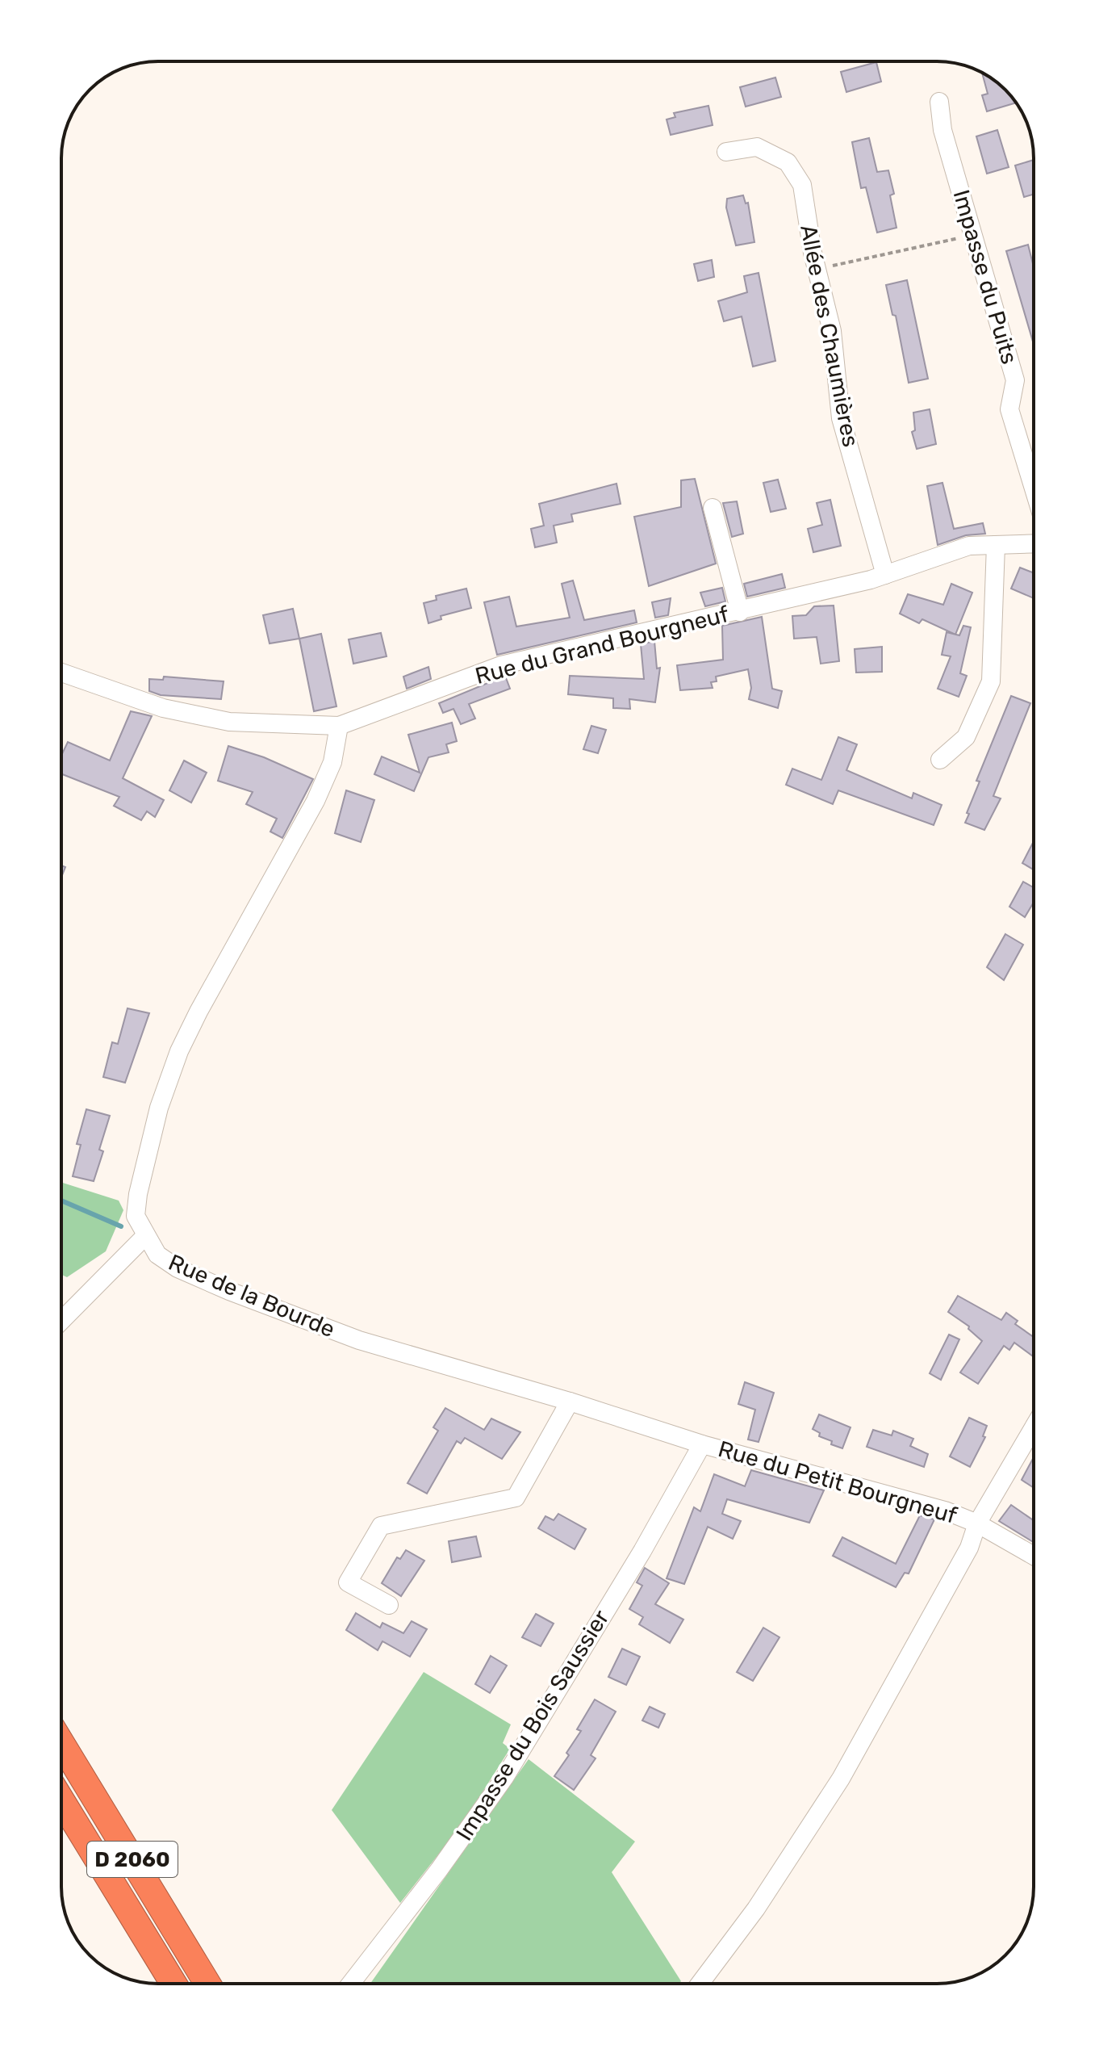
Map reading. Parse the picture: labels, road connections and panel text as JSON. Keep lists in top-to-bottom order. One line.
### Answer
{"streets":{"highway":["D 2060"],"street":["Impasse du Puits","Allée des Chaumières","Rue du Grand Bourgneuf","Rue de la Bourde","Rue du Petit Bourgneuf","Impasse du Bois Saussier"]},"crossings":[["Allée des Chaumières","Rue du Grand Bourgneuf"],["Rue du Grand Bourgneuf","Rue de la Bourde"],["Rue de la Bourde","Rue du Petit Bourgneuf"],["Rue du Petit Bourgneuf","Impasse du Bois Saussier"]]}
